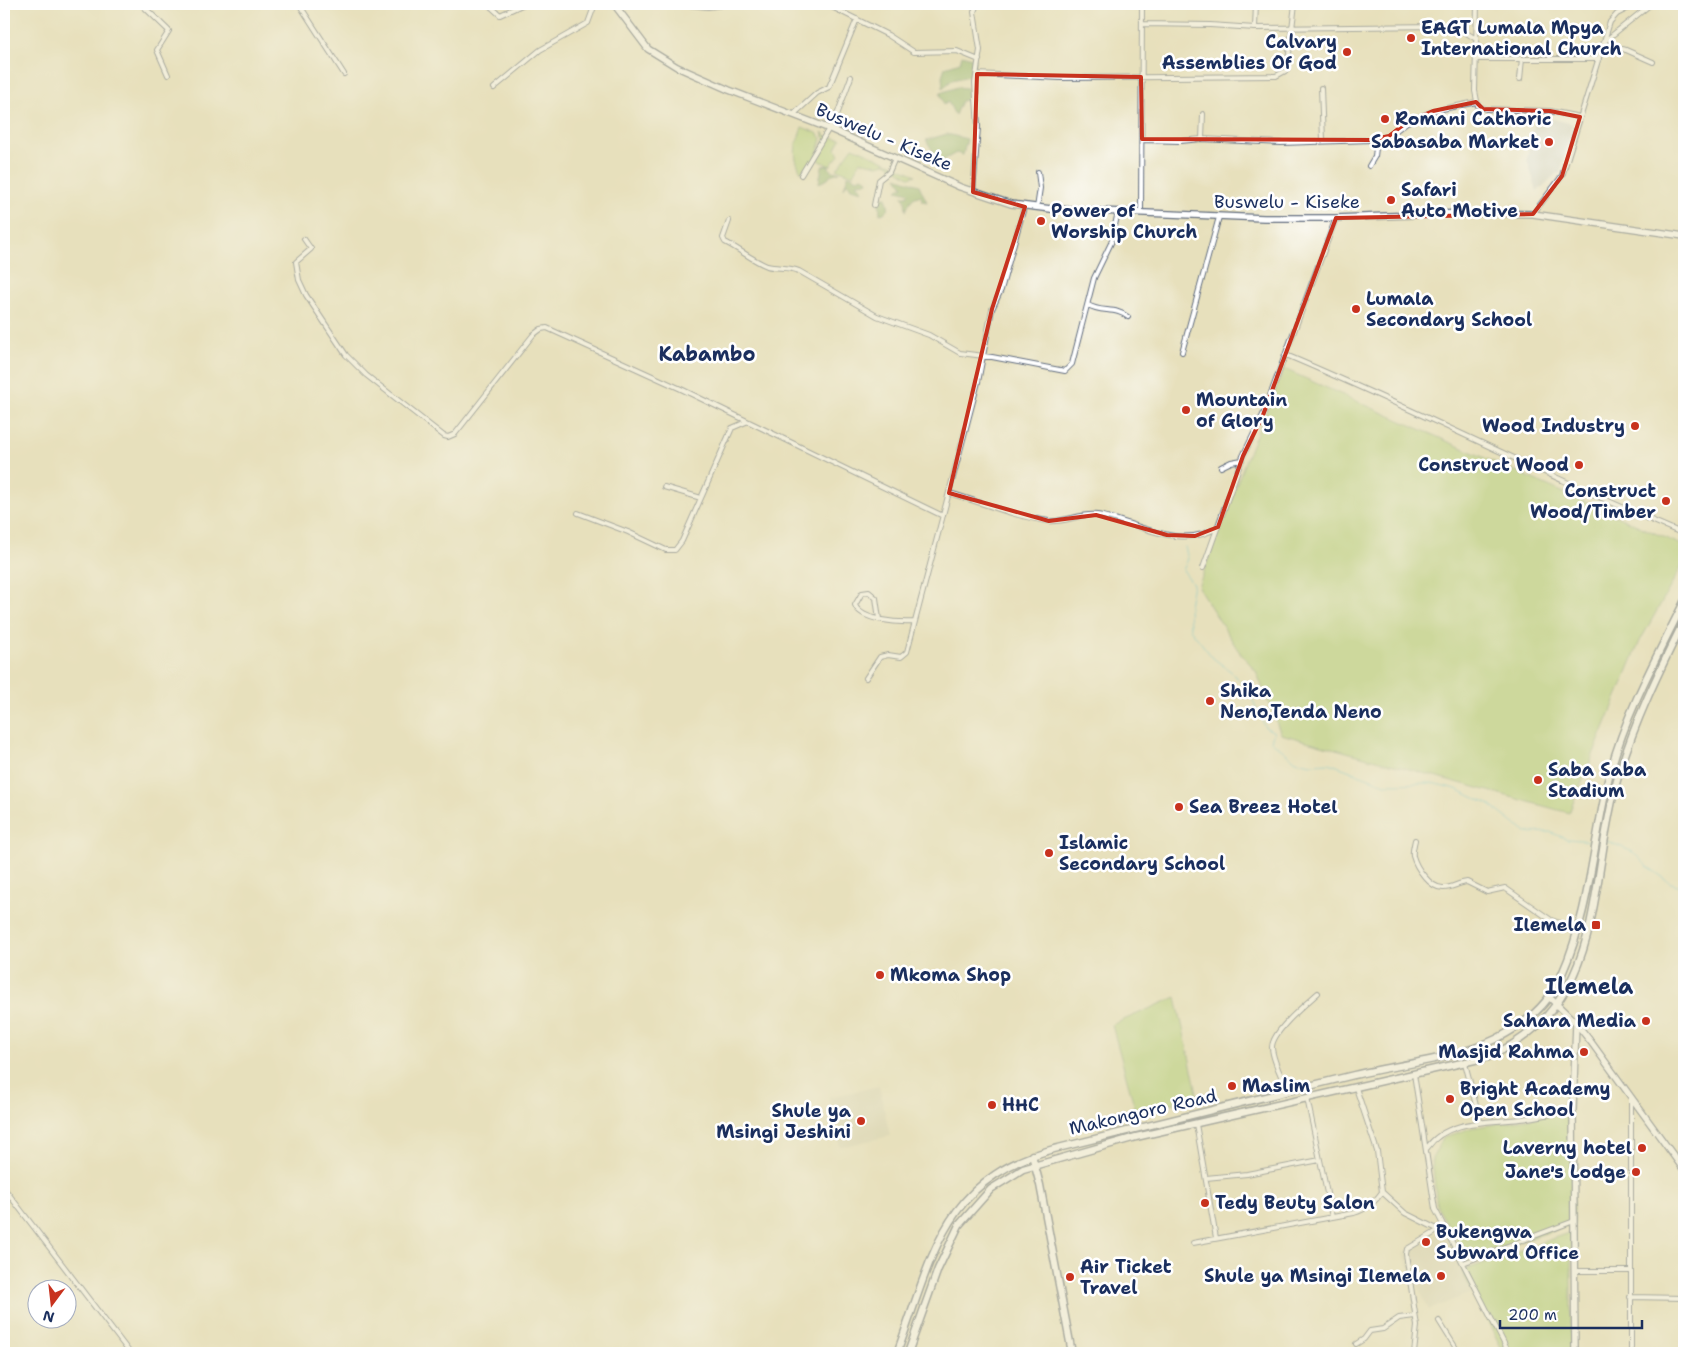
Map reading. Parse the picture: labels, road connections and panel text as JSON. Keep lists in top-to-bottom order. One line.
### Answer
{"streets":{"main road":["Buswelu - Kiseke","Makongoro Road"]},"districts":["Kabambo","Ilemela"],"places":{"other":["EAGT Lumala Mpya International Church","Calvary Assemblies Of God","Romani Cathoric","Sabasaba Market","Safari Auto Motive","Power of Worship Church","Lumala Secondary School","Mountain of Glory","Wood Industry","Construct Wood","Construct Wood/Timber","Shika Neno,Tenda Neno","Saba Saba Stadium","Sea Breez Hotel","Islamic Secondary School","Mkoma Shop","Sahara Media","Masjid Rahma","Maslim","Bright Academy Open School","HHC","Shule ya Msingi Jeshini","Laverny hotel","Jane's Lodge","Tedy Beuty Salon","Bukengwa Subward Office","Shule ya Msingi Ilemela","Air Ticket Travel"],"transit":["Ilemela"]},"scale_bar":"200 m","north":"bottom"}
